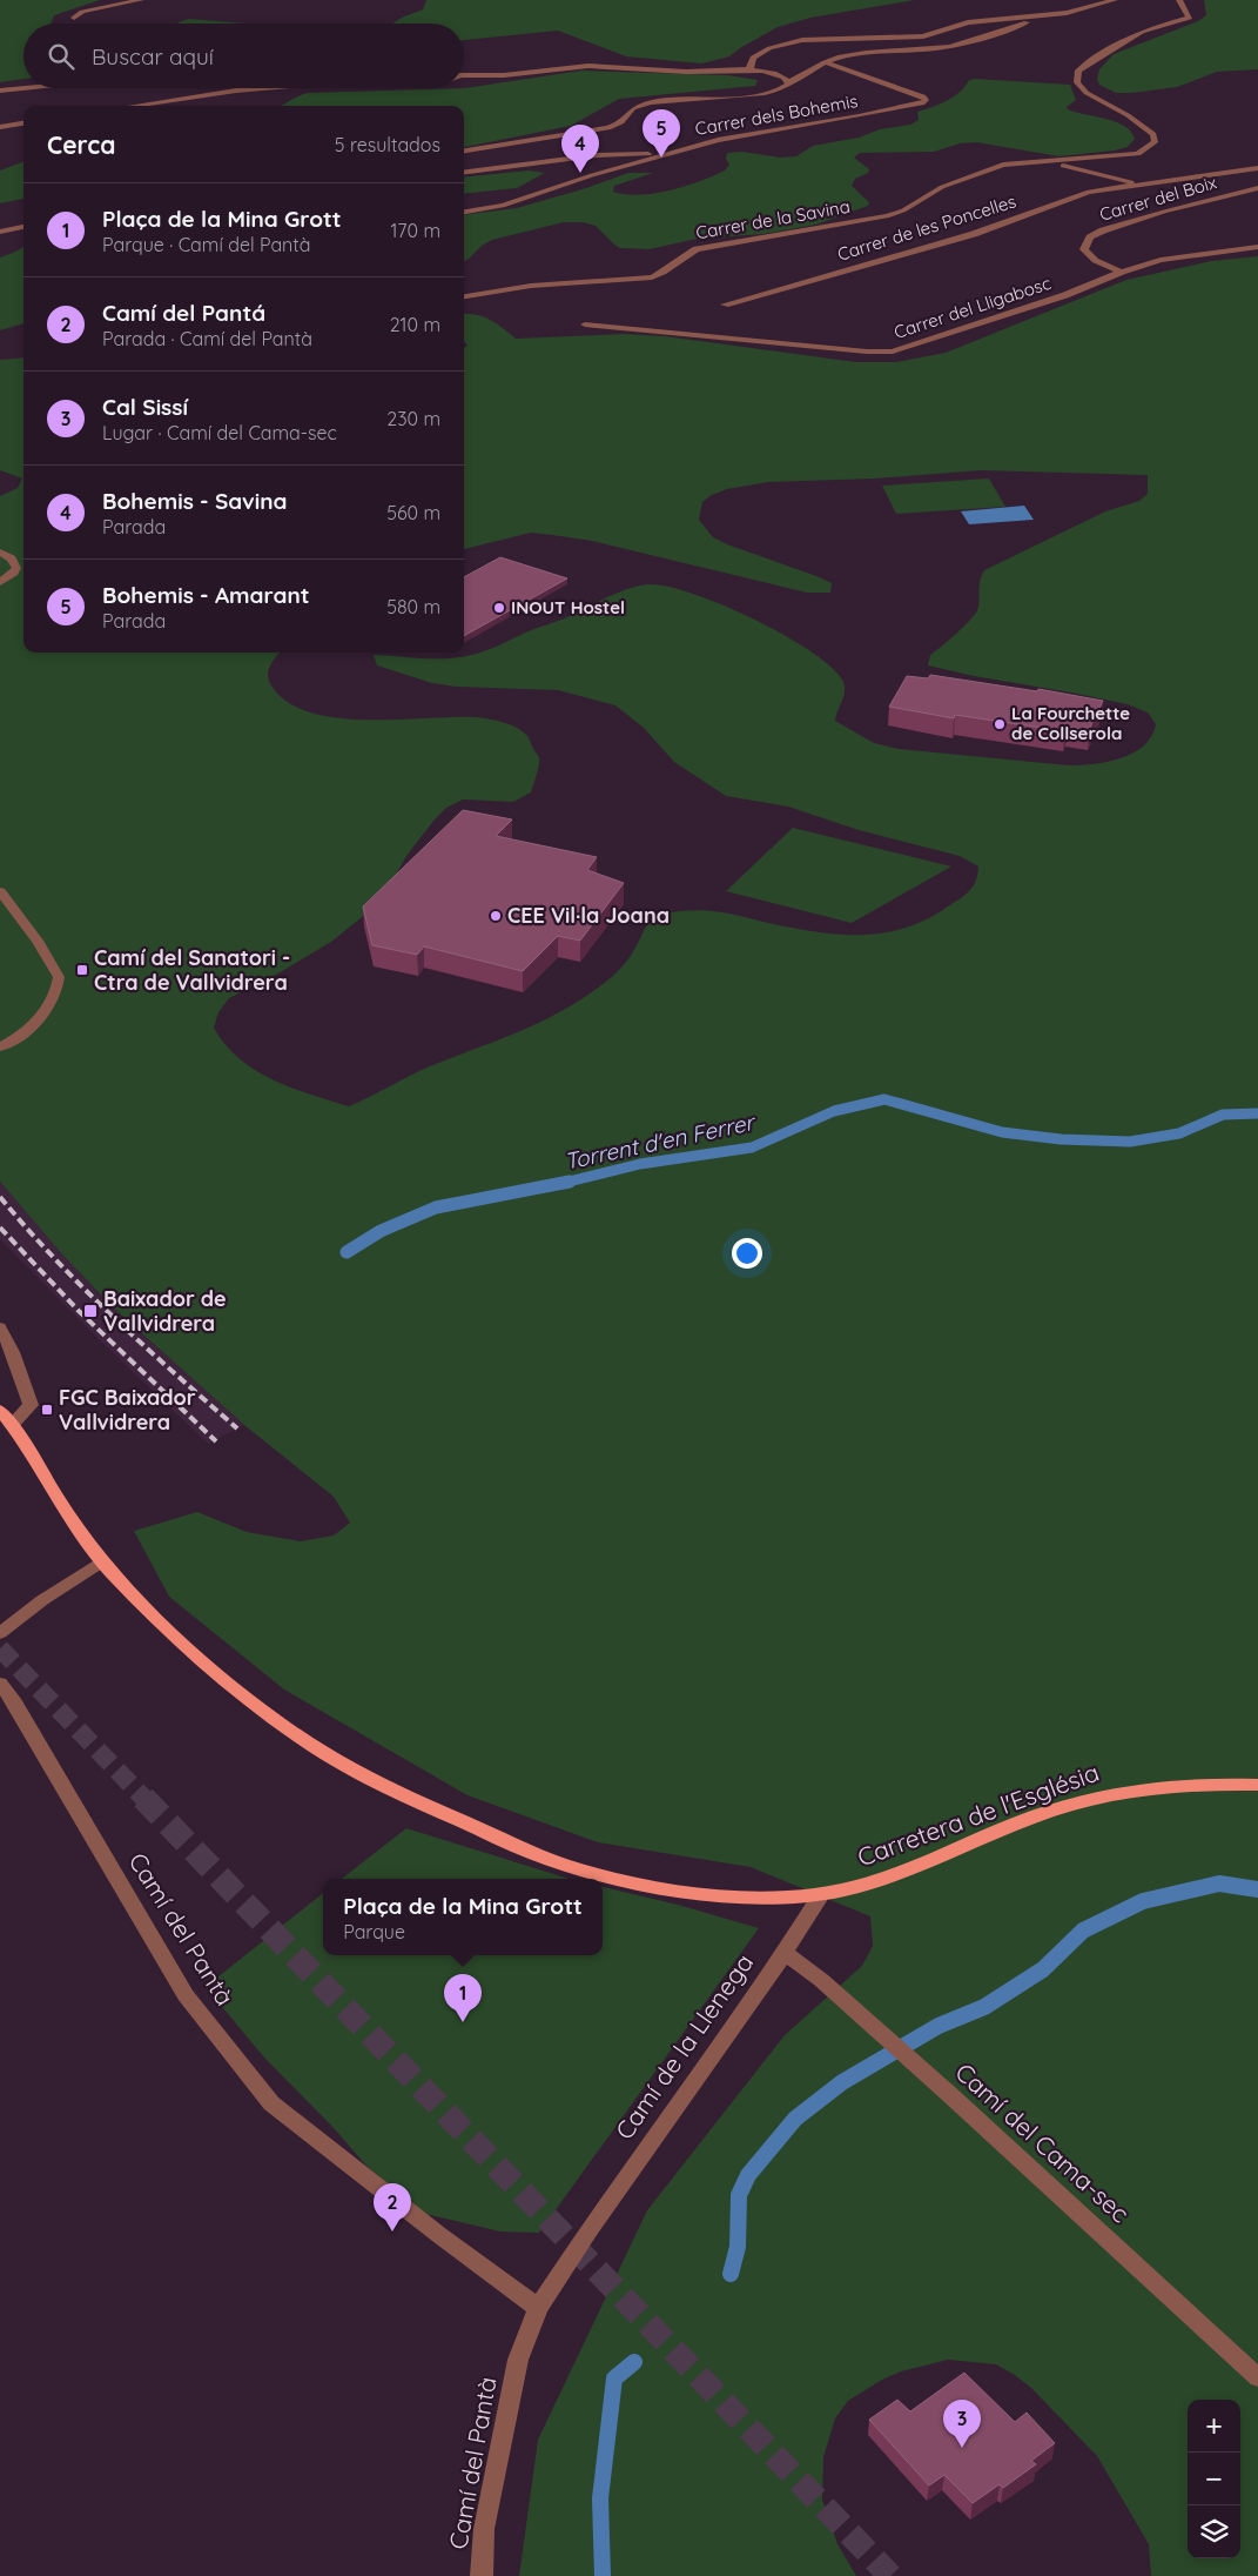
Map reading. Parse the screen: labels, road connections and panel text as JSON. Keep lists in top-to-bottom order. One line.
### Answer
{"streets":{"main road":["Carretera de l'Església"],"street":["Carrer dels Bohemis","Carrer del Boix","Carrer de la Savina","Carrer de les Poncelles","Carrer del Lligabosc","Camí del Pantà","Camí de la Llenega","Camí del Cama-sec"]},"crossings":[["Carrer del Boix","Carrer del Lligabosc"],["Carretera de l'Església","Camí de la Llenega"],["Camí del Pantà","Camí de la Llenega"],["Camí de la Llenega","Camí del Cama-sec"]],"water":["Torrent d'en Ferrer"],"places":{"other":["INOUT Hostel","La Fourchette de Collserola","CEE Vil·la Joana"],"transit":["Camí del Sanatori - Ctra de Vallvidrera","Baixador de Vallvidrera","FGC Baixador Vallvidrera"]},"page":{"search":"Buscar aquí","heading":["Cerca","5 resultados"],"pins":["5","4","1","2","3"],"list":[{"mark":"1","name":"Plaça de la Mina Grott","note":"Parque · Camí del Pantà","value":"170 m"},{"mark":"2","name":"Camí del Pantá","note":"Parada · Camí del Pantà","value":"210 m"},{"mark":"3","name":"Cal Sissí","note":"Lugar · Camí del Cama-sec","value":"230 m"},{"mark":"4","name":"Bohemis - Savina","note":"Parada","value":"560 m"},{"mark":"5","name":"Bohemis - Amarant","note":"Parada","value":"580 m"}],"popup":["Plaça de la Mina Grott","Parque"],"map_buttons":["+","−"]}}
